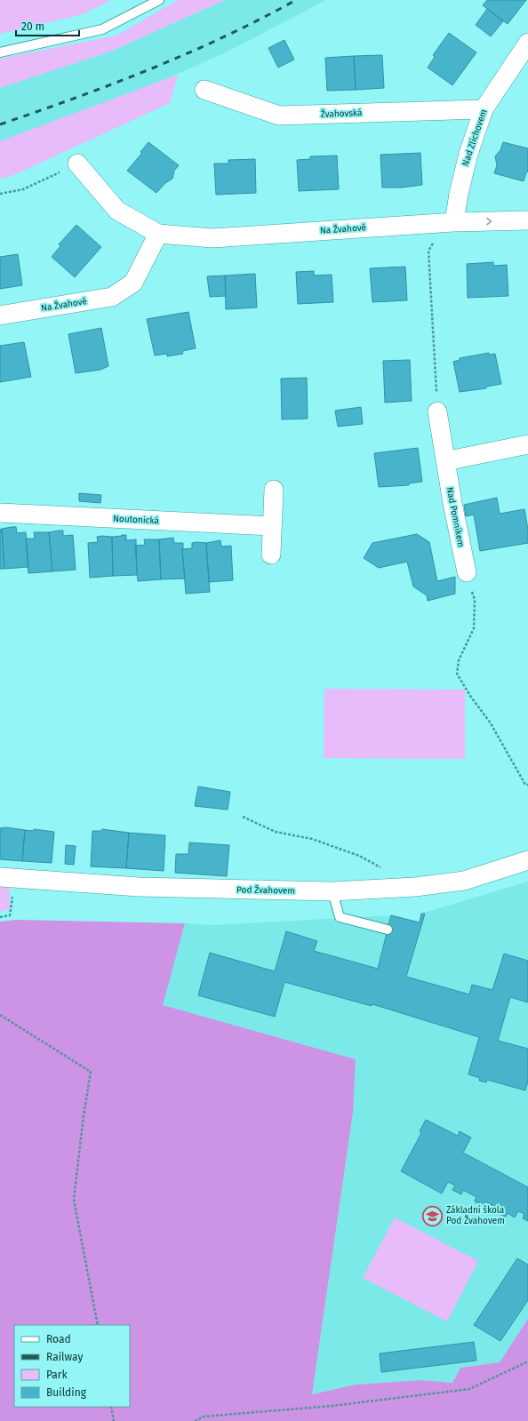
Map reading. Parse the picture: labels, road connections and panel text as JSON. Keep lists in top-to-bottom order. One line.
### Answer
{"streets":{"street":["Žvahovská","Nad Zlíchovem","Na Žvahově","Nad Pomníkem","Noutonická","Pod Žvahovem"]},"crossings":[["Žvahovská","Nad Zlíchovem"],["Nad Zlíchovem","Na Žvahově"]],"places":{"school or university":["Základní škola Pod Žvahovem"]},"legend":["Road","Railway","Park","Building"],"scale_bar":"20 m"}
